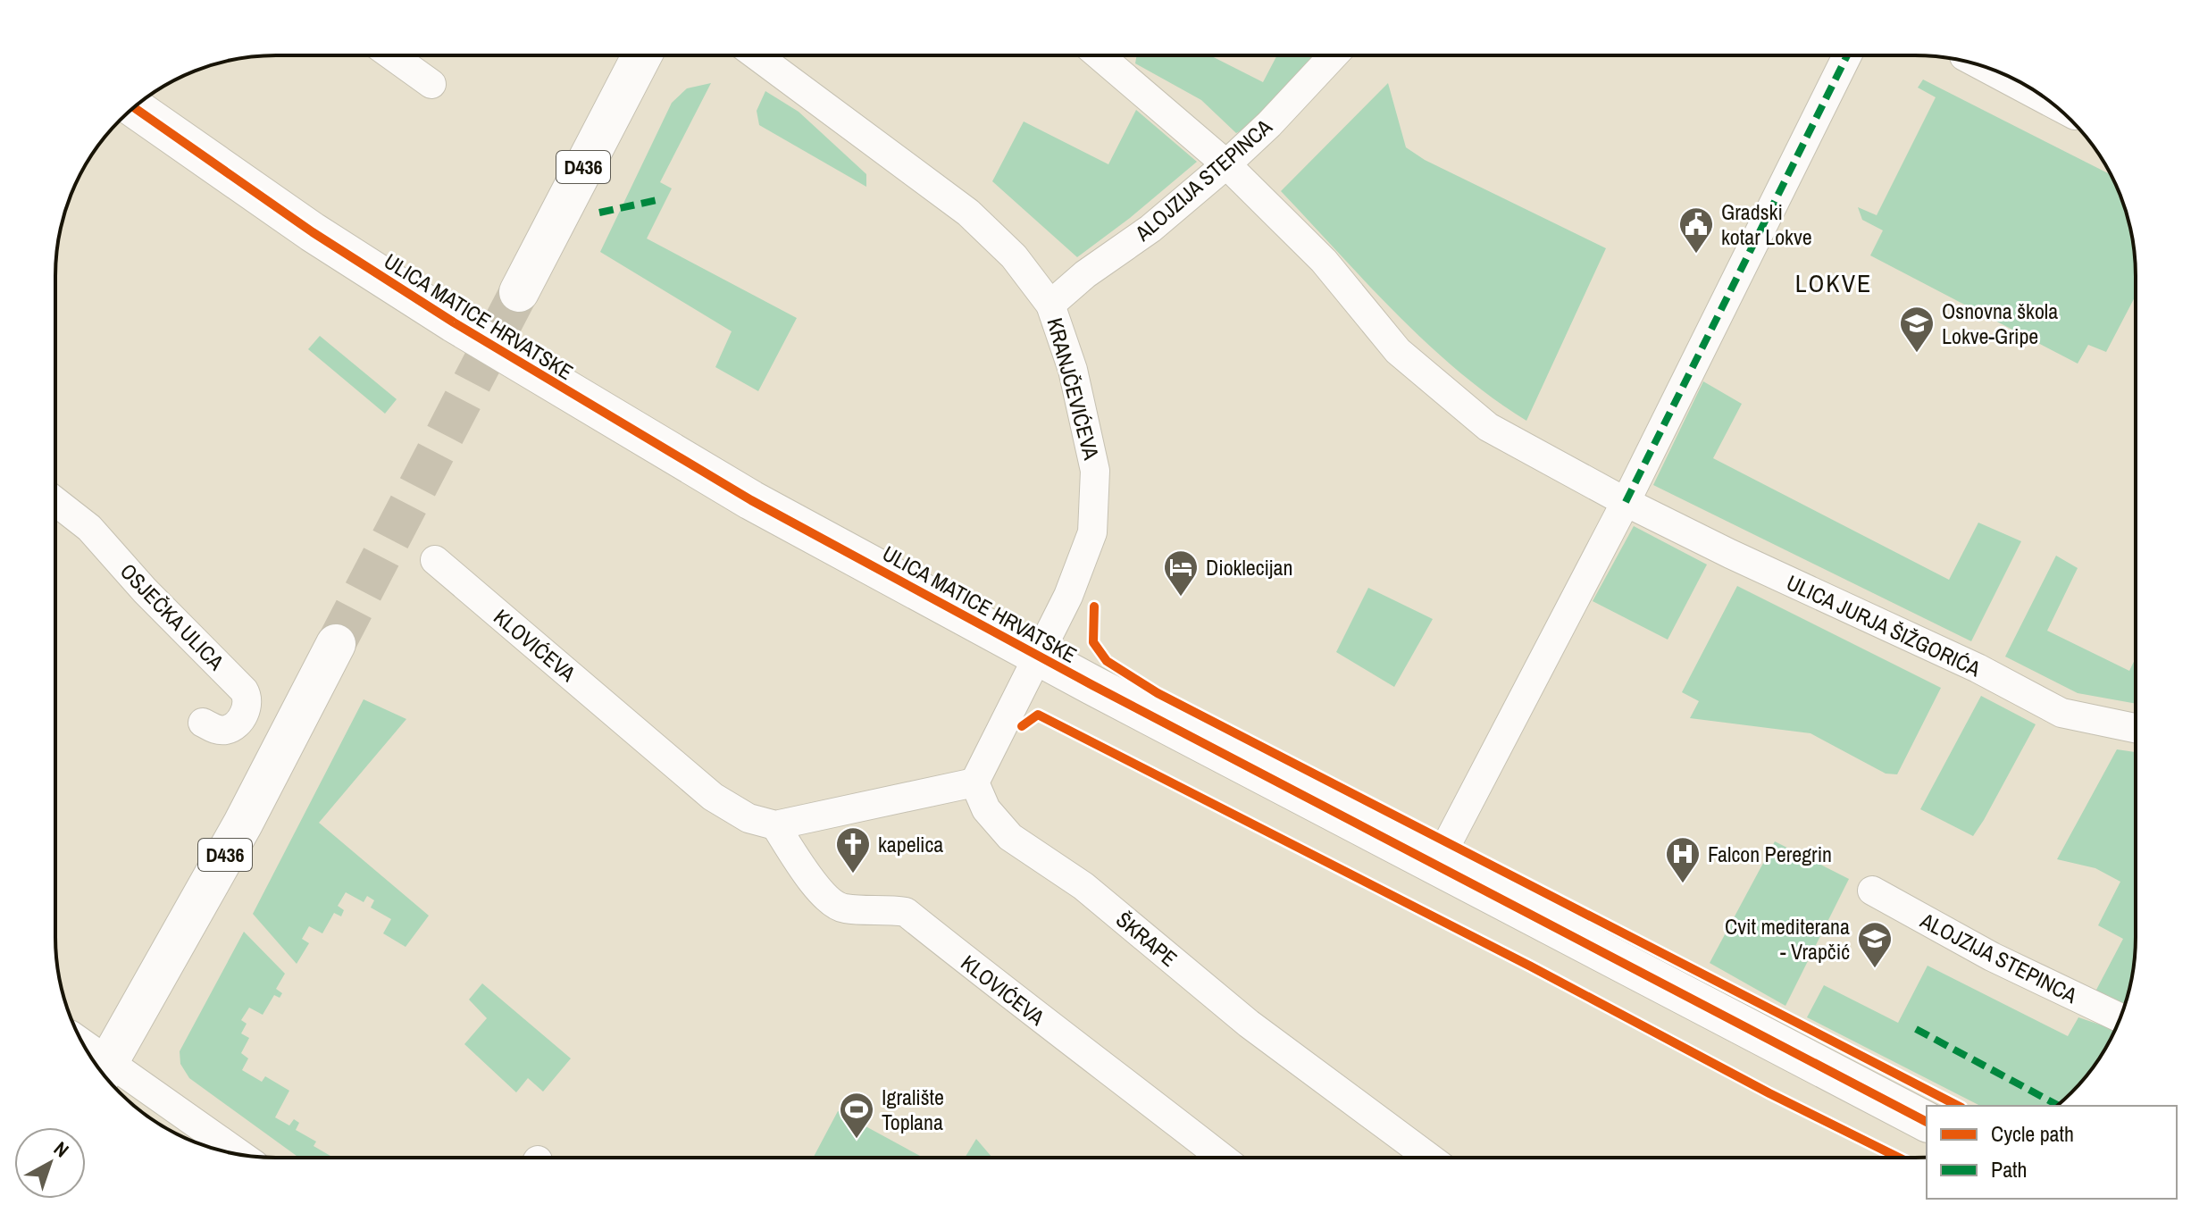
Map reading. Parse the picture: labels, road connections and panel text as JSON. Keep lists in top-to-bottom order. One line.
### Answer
{"streets":{"street":["D436","ALOJZIJA STEPINCA","ULICA MATICE HRVATSKE","KRANJČEVIĆEVA","OSJEČKA ULICA","ULICA JURJA ŠIŽGORIĆA","KLOVIĆEVA","ŠKRAPE"]},"crossings":[["ALOJZIJA STEPINCA","KRANJČEVIĆEVA"],["ALOJZIJA STEPINCA","ULICA JURJA ŠIŽGORIĆA"],["ULICA MATICE HRVATSKE","KRANJČEVIĆEVA"]],"districts":["LOKVE"],"places":{"public building":["Gradski kotar Lokve"],"school or university":["Osnovna škola Lokve-Gripe","Cvit mediterana - Vrapčić"],"hotel":["Dioklecijan"],"church":["kapelica"],"hospital":["Falcon Peregrin"],"sports":["Igralište Toplana"]},"legend":["Cycle path","Path"],"north":"top right"}
